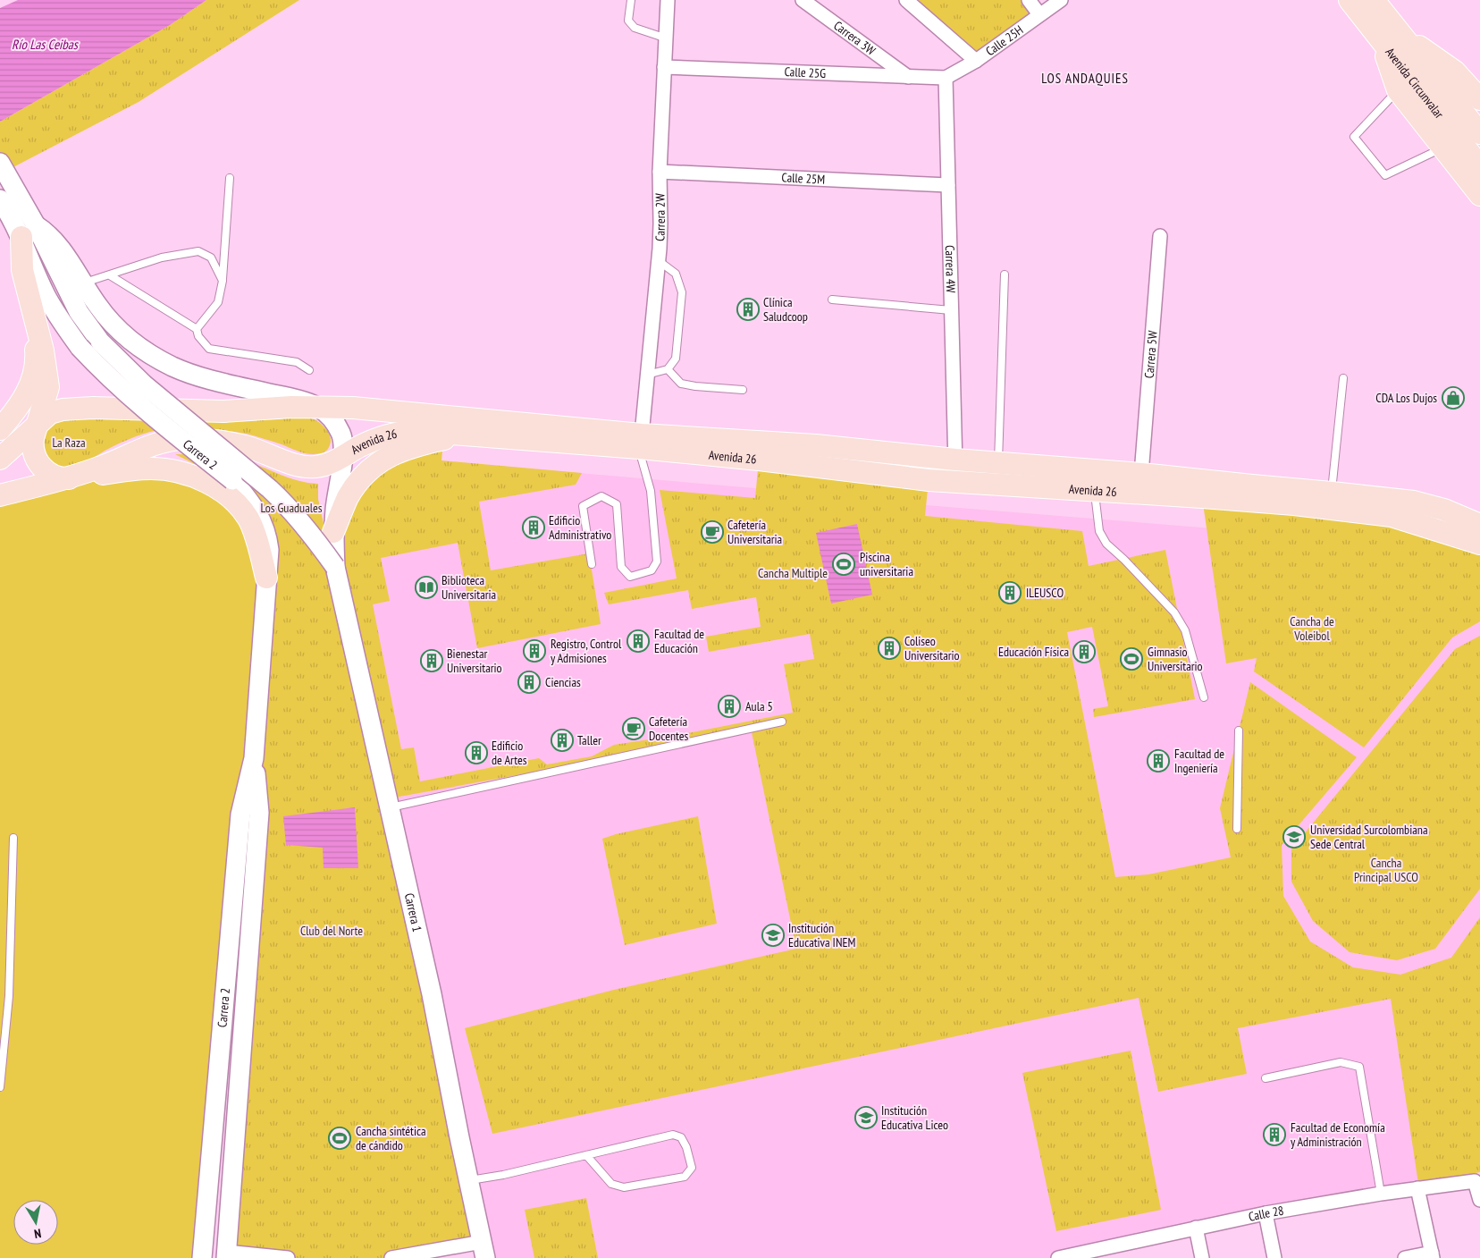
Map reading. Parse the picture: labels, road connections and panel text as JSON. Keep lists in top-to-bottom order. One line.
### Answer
{"streets":{"main road":["Avenida Circunvalar","Avenida 26","Carrera 2","Carrera 1"],"street":["Carrera 3W","Calle 25H","Calle 25G","Calle 25M","Carrera 2W","Carrera 4W","Carrera 5W","Calle 28"]},"crossings":[["Carrera 3W","Calle 25G"],["Calle 25H","Calle 25G"],["Calle 25H","Carrera 4W"],["Calle 25G","Carrera 2W"],["Calle 25G","Carrera 4W"],["Calle 25M","Carrera 2W"],["Calle 25M","Carrera 4W"],["Carrera 2W","Avenida 26"],["Carrera 4W","Avenida 26"],["Carrera 5W","Avenida 26"],["Carrera 2","Carrera 1"]],"districts":["LOS ANDAQUIES"],"water":["Río Las Ceibas"],"parks":["La Raza","Los Guaduales","Cancha Multiple","Cancha de Voleibol","Cancha Principal USCO","Club del Norte"],"places":{"building":["Clínica Saludcoop","Edificio Administrativo","ILEUSCO","Facultad de Educación","Coliseo Universitario","Registro, Control y Admisiones","Educación Física","Bienestar Universitario","Ciencias","Aula 5","Taller","Edificio de Artes","Facultad de Ingeniería","Facultad de Economía y Administración"],"shop":["CDA Los Dujos"],"cafe":["Cafetería Universitaria","Cafetería Docentes"],"sports":["Piscina universitaria","Gimnasio Universitario","Cancha sintética de cándido"],"library":["Biblioteca Universitaria"],"school or university":["Universidad Surcolombiana Sede Central","Institución Educativa INEM","Institución Educativa Liceo"]},"north":"bottom"}
